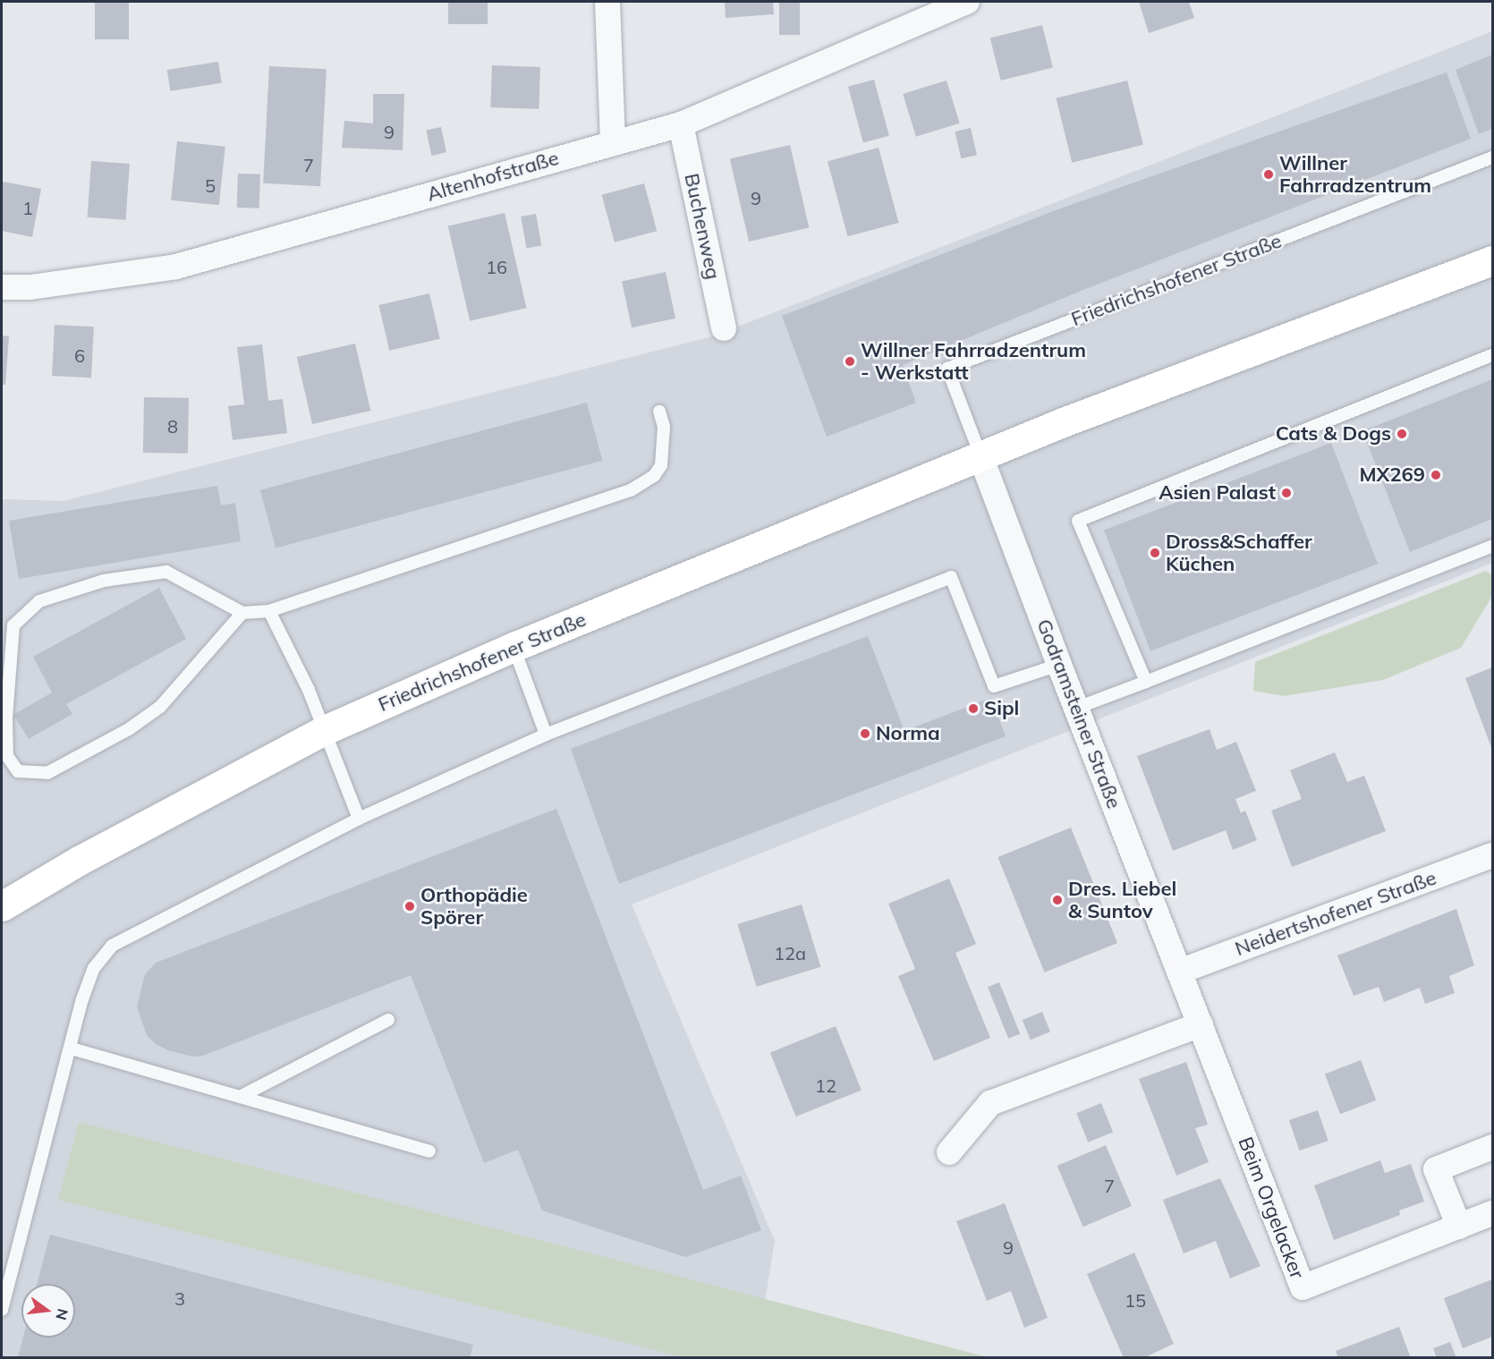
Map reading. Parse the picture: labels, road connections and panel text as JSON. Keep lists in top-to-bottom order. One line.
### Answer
{"streets":{"main road":["Friedrichshofener Straße"],"street":["Altenhofstraße","Buchenweg","Godramsteiner Straße","Neidertshofener Straße","Beim Orgelacker"]},"crossings":[["Altenhofstraße","Buchenweg"],["Friedrichshofener Straße","Godramsteiner Straße"],["Godramsteiner Straße","Neidertshofener Straße"],["Godramsteiner Straße","Beim Orgelacker"],["Neidertshofener Straße","Beim Orgelacker"]],"places":["Willner Fahrradzentrum","Willner Fahrradzentrum - Werkstatt","Cats & Dogs","MX269","Asien Palast","Dross&Schaffer Küchen","Sipl","Norma","Dres. Liebel & Suntov","Orthopädie Spörer"],"house_numbers":["9","7","5","9","1","16","6","8","12a","12","7","9","3","15"],"north":"right"}
